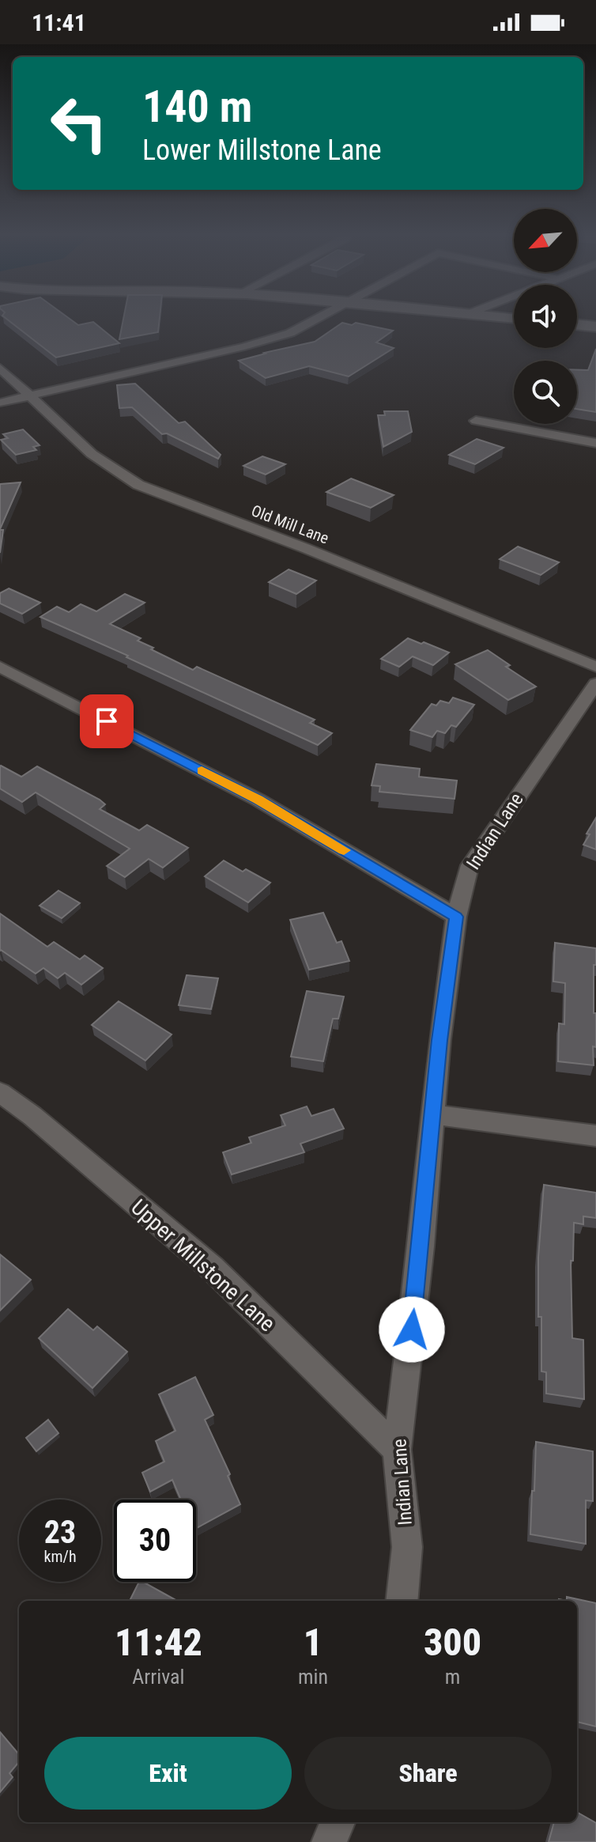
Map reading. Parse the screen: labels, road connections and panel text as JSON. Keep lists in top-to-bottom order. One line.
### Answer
{"streets":{"street":["Old Mill Lane","Indian Lane","Upper Millstone Lane"]},"crossings":[["Indian Lane","Upper Millstone Lane"]],"north":"bottom left","page":{"status":"11:41","turn":["140 m","Lower Millstone Lane"],"speed":"23 km/h","limit":"30","eta":["11:42","Arrival","1","min","300","m"],"buttons":["Exit","Share"]}}
